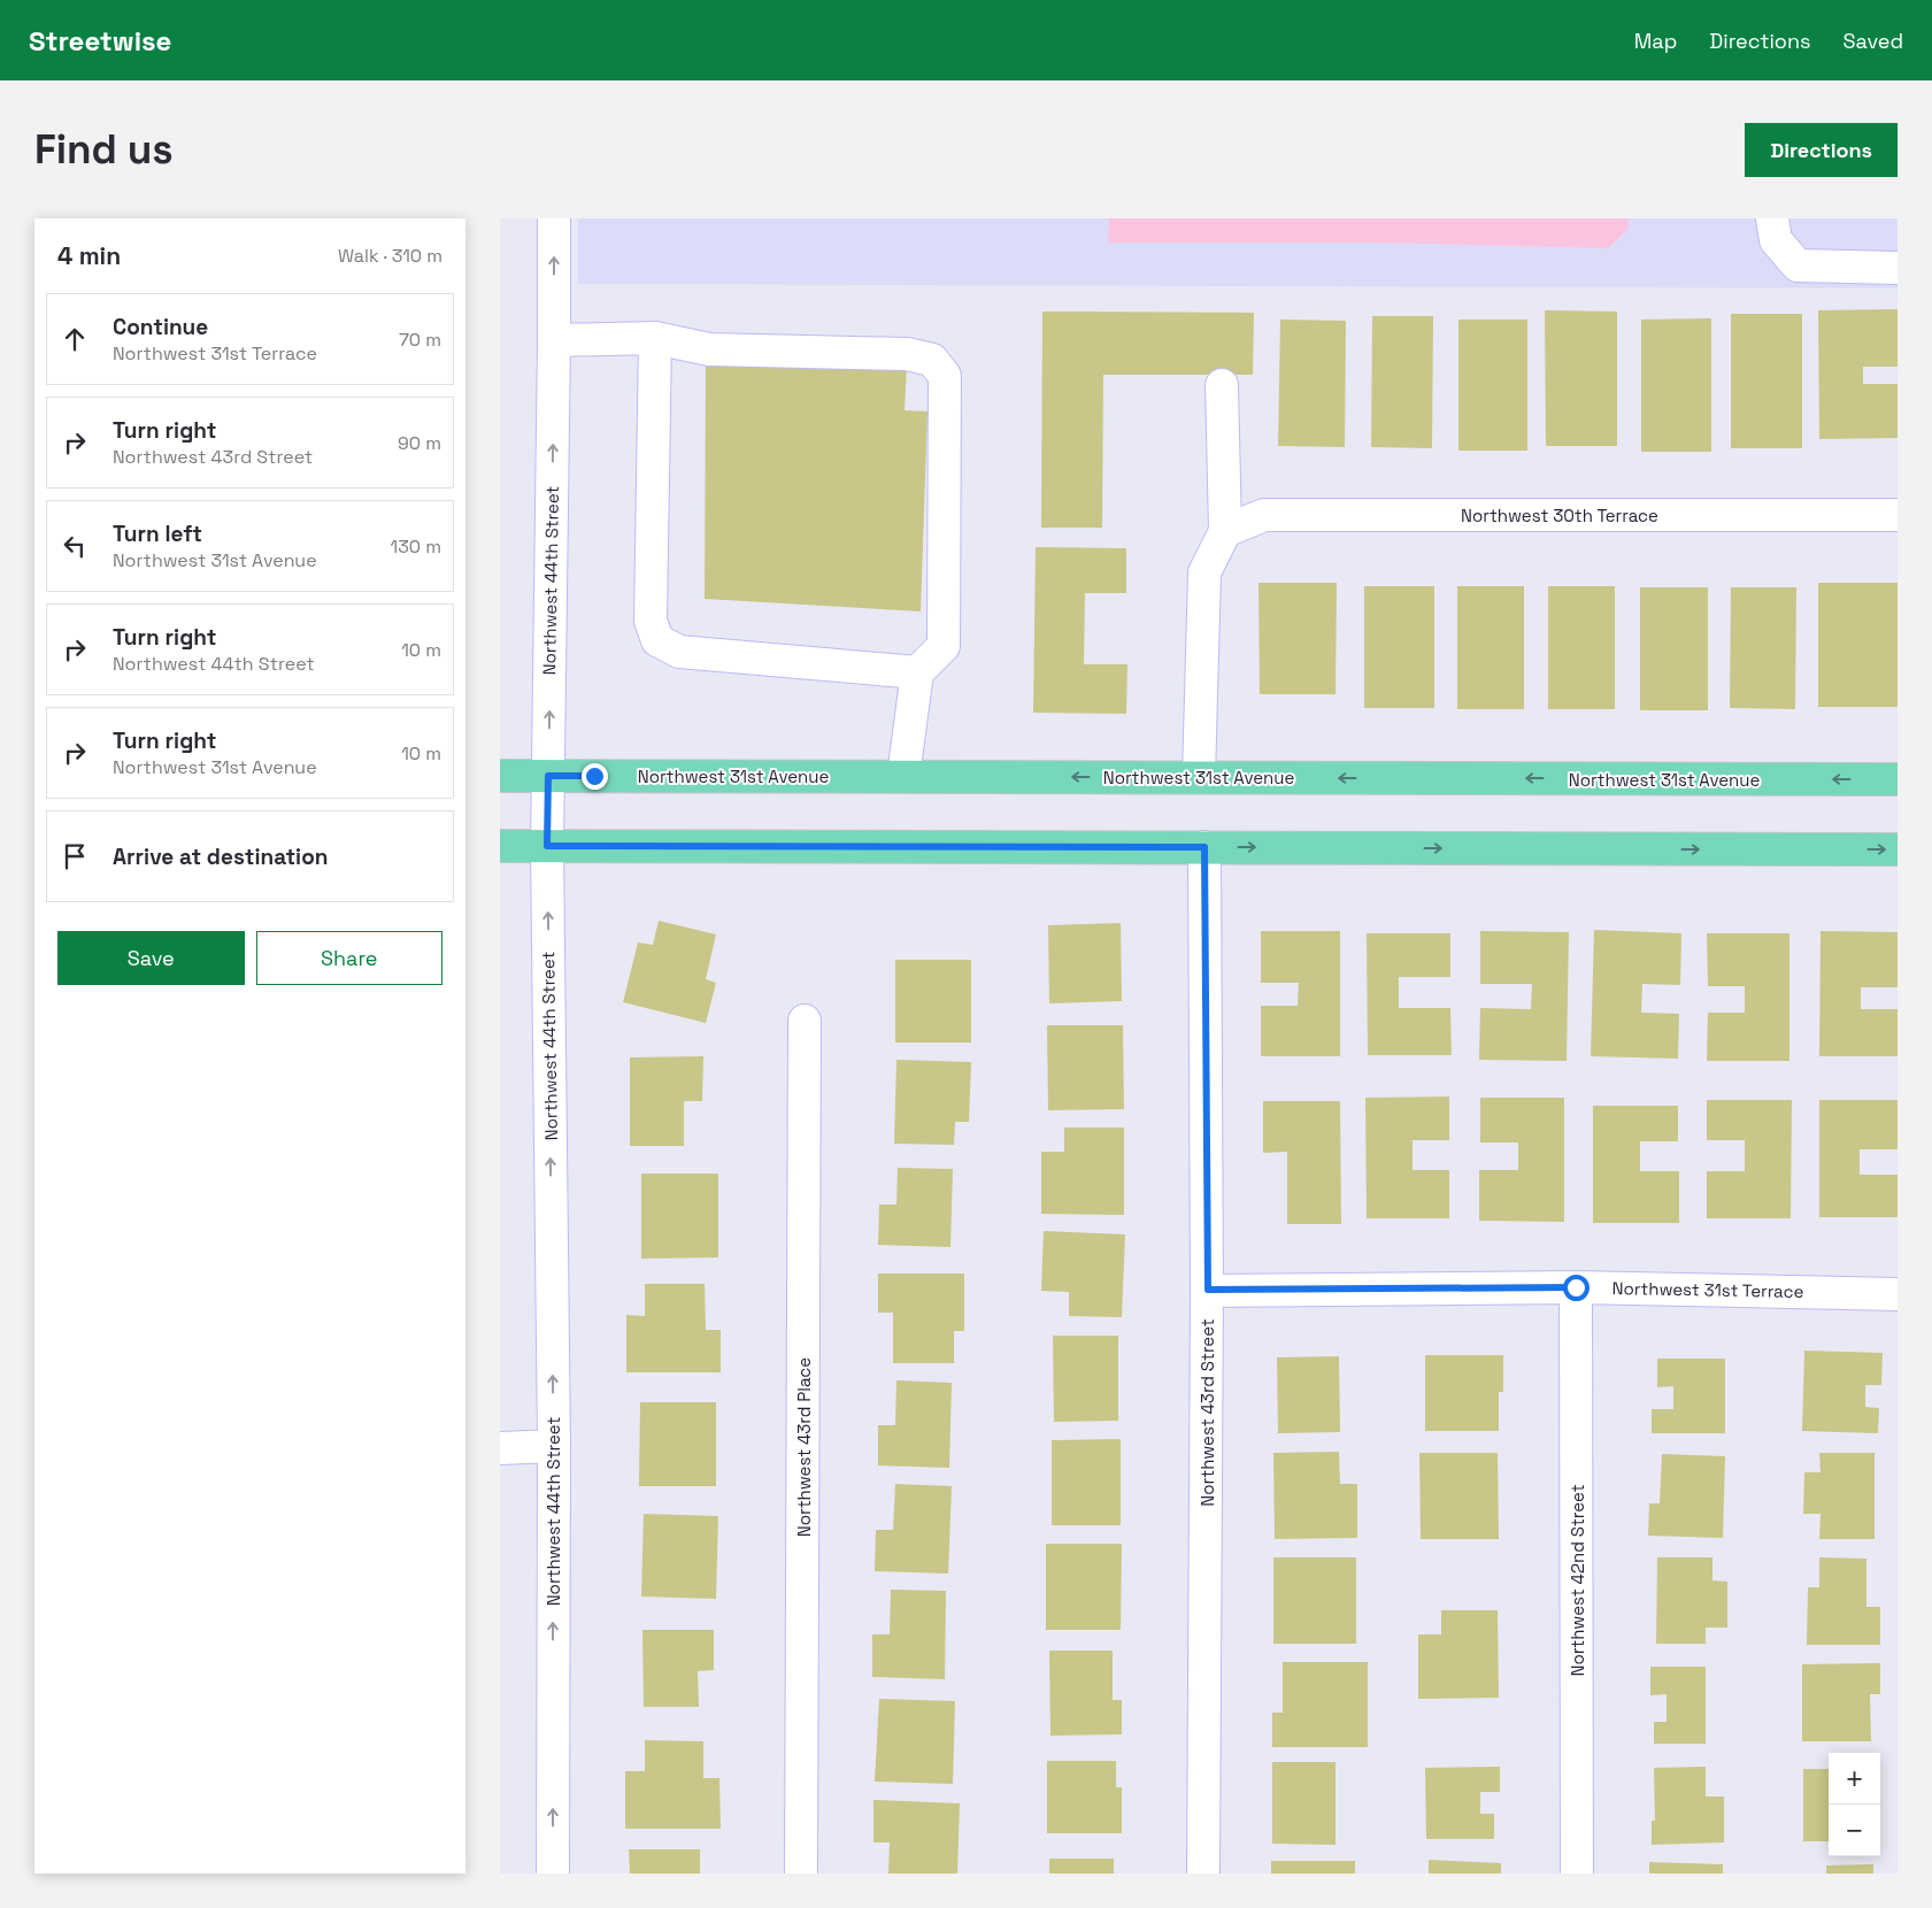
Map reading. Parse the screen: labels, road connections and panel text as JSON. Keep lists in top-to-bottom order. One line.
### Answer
{"streets":{"main road":["Northwest 31st Avenue"],"street":["Northwest 30th Terrace","Northwest 44th Street","Northwest 31st Terrace","Northwest 43rd Street","Northwest 43rd Place","Northwest 42nd Street"]},"crossings":[["Northwest 44th Street","Northwest 31st Avenue"],["Northwest 31st Terrace","Northwest 43rd Street"],["Northwest 31st Terrace","Northwest 42nd Street"]],"one_way":["Northwest 44th Street"],"page":{"header":"Streetwise","nav":["Map","Directions","Saved"],"buttons":["Directions",["Save","Share"]],"title":"Find us","heading":["4 min","Walk · 310 m"],"list":[["Continue","Northwest 31st Terrace","70 m"],["Turn right","Northwest 43rd Street","90 m"],["Turn left","Northwest 31st Avenue","130 m"],["Turn right","Northwest 44th Street","10 m"],["Turn right","Northwest 31st Avenue","10 m"],"Arrive at destination"],"map_buttons":["+","−"]}}
